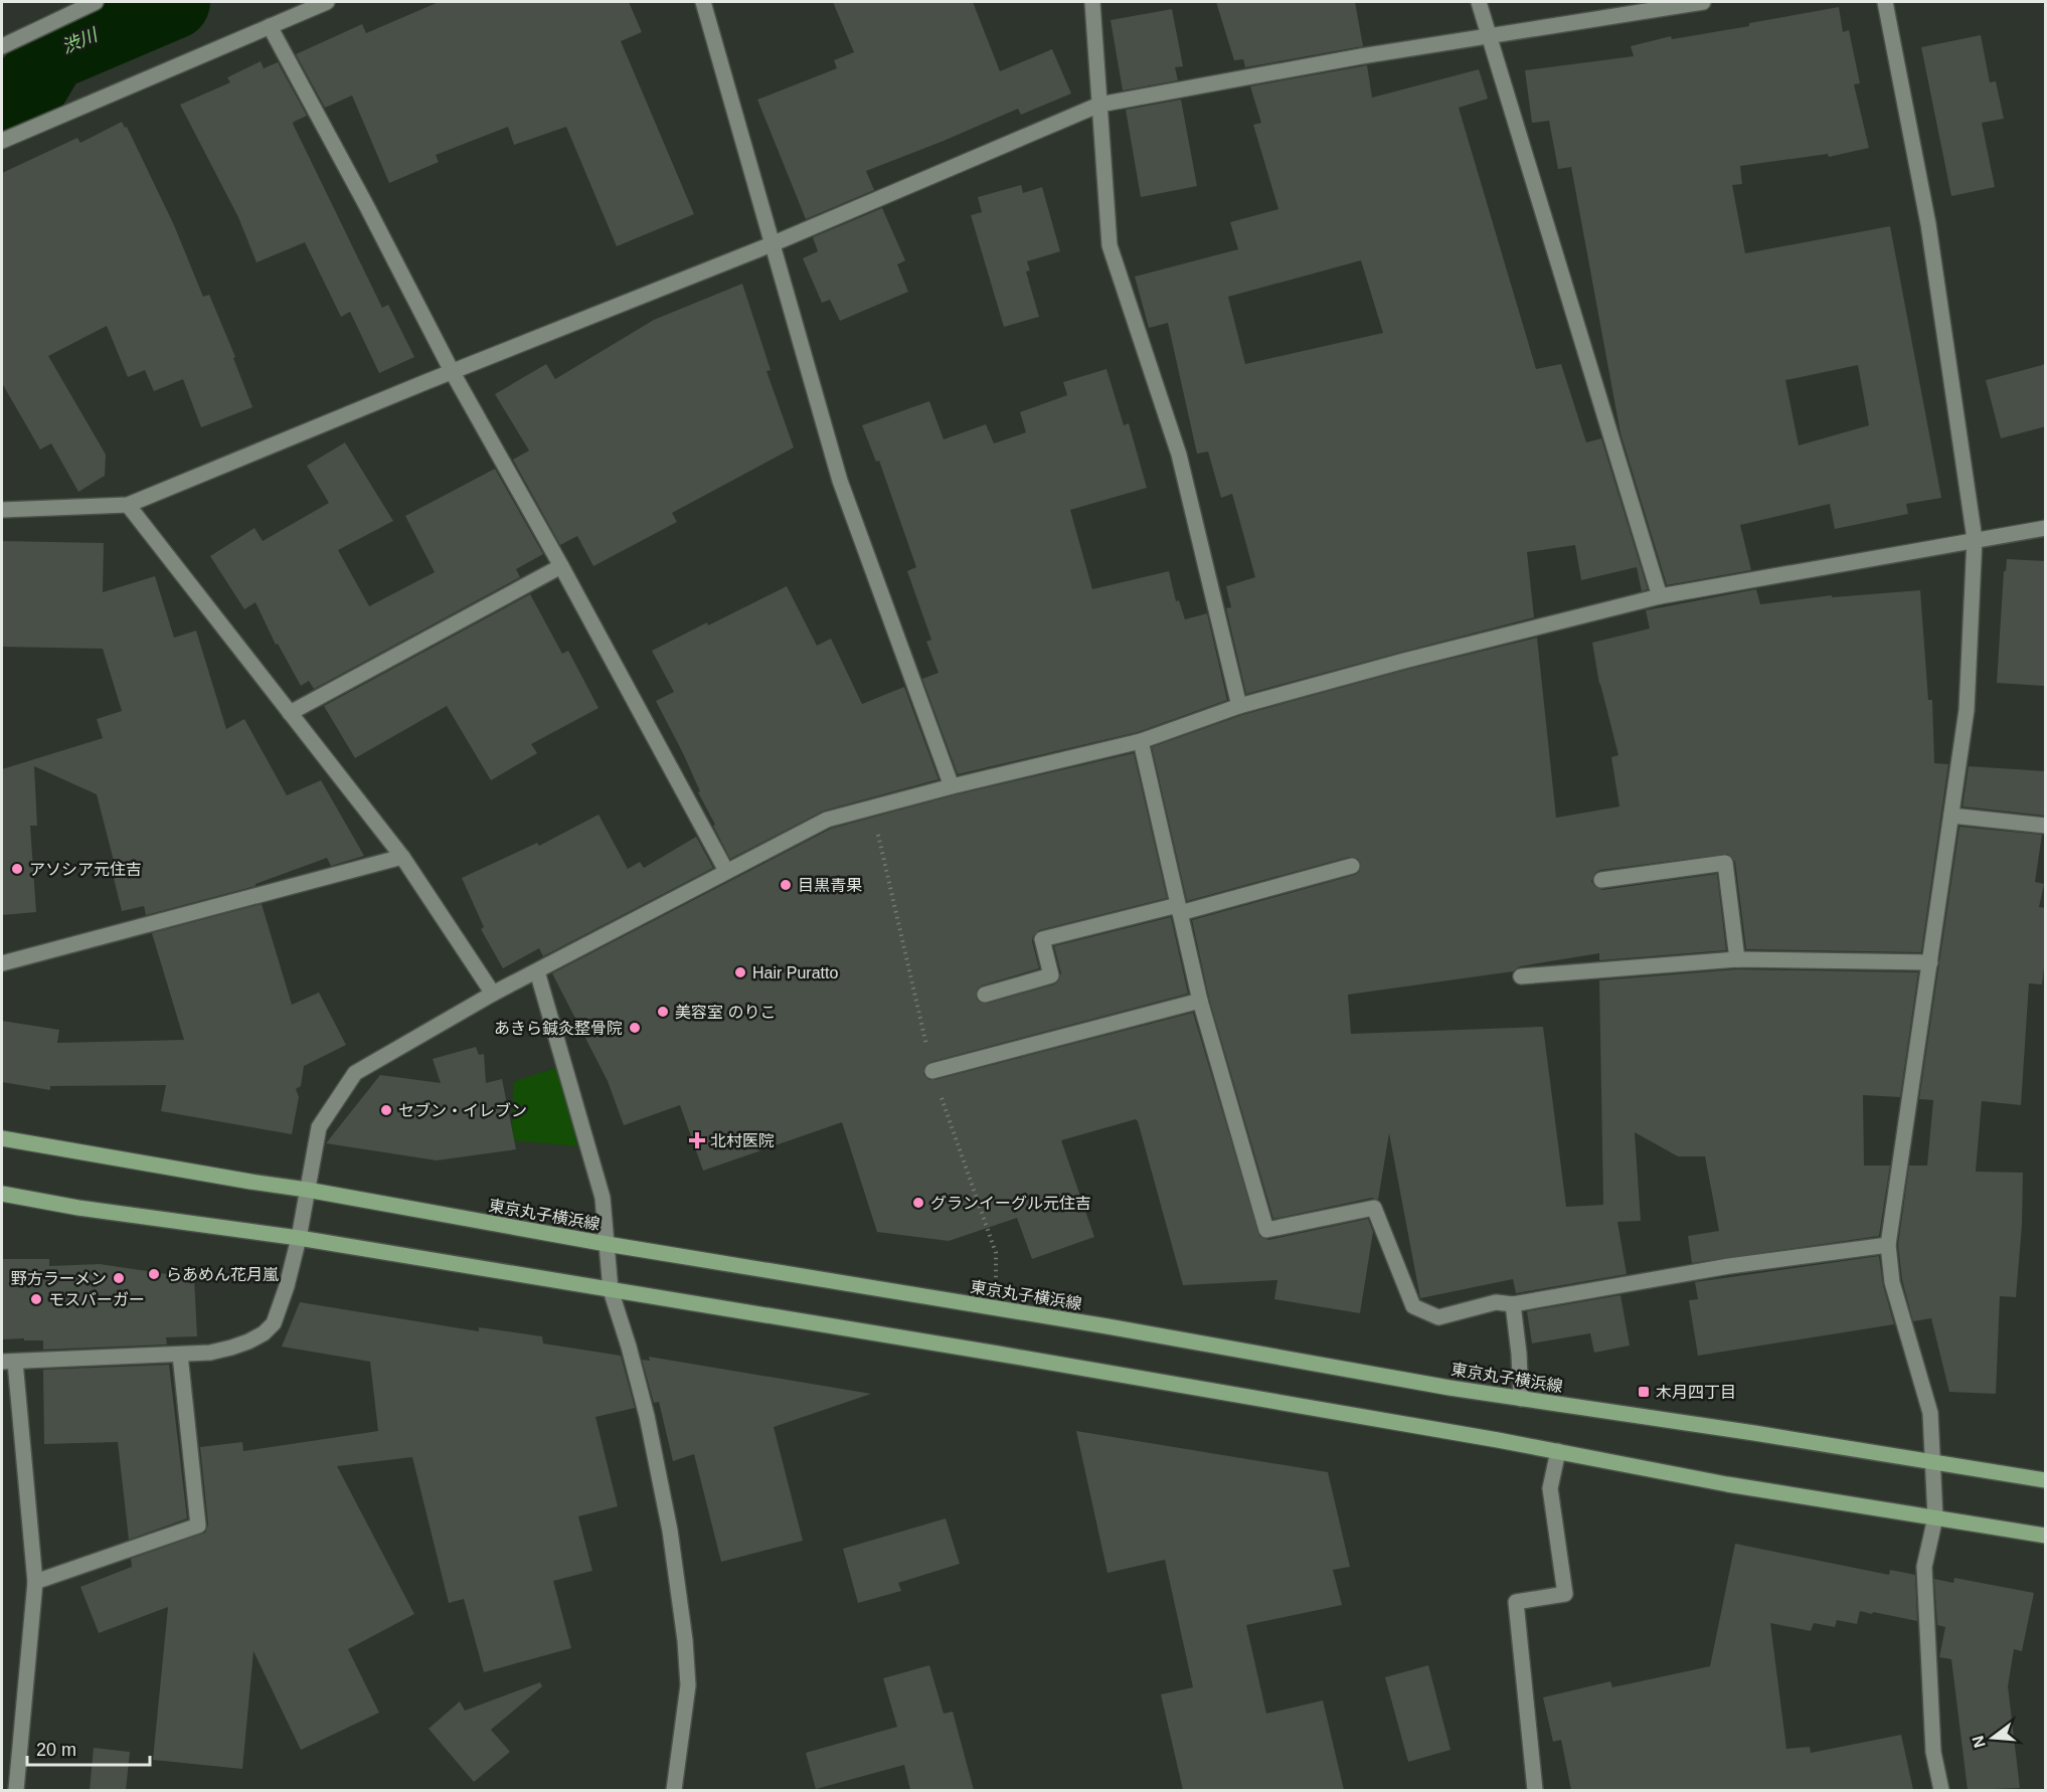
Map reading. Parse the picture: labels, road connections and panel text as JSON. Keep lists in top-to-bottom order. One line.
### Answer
{"streets":{"main road":["東京丸子横浜線"]},"water":["渋川"],"places":{"other":["アソシア元住吉","目黒青果","Hair Puratto","美容室 のりこ","あきら鍼灸整骨院","セブン・イレブン","グランイーグル元住吉","らあめん花月嵐","野方ラーメン","モスバーガー"],"health":["北村医院"],"transit":["木月四丁目"]},"scale_bar":"20 m","north":"left"}
